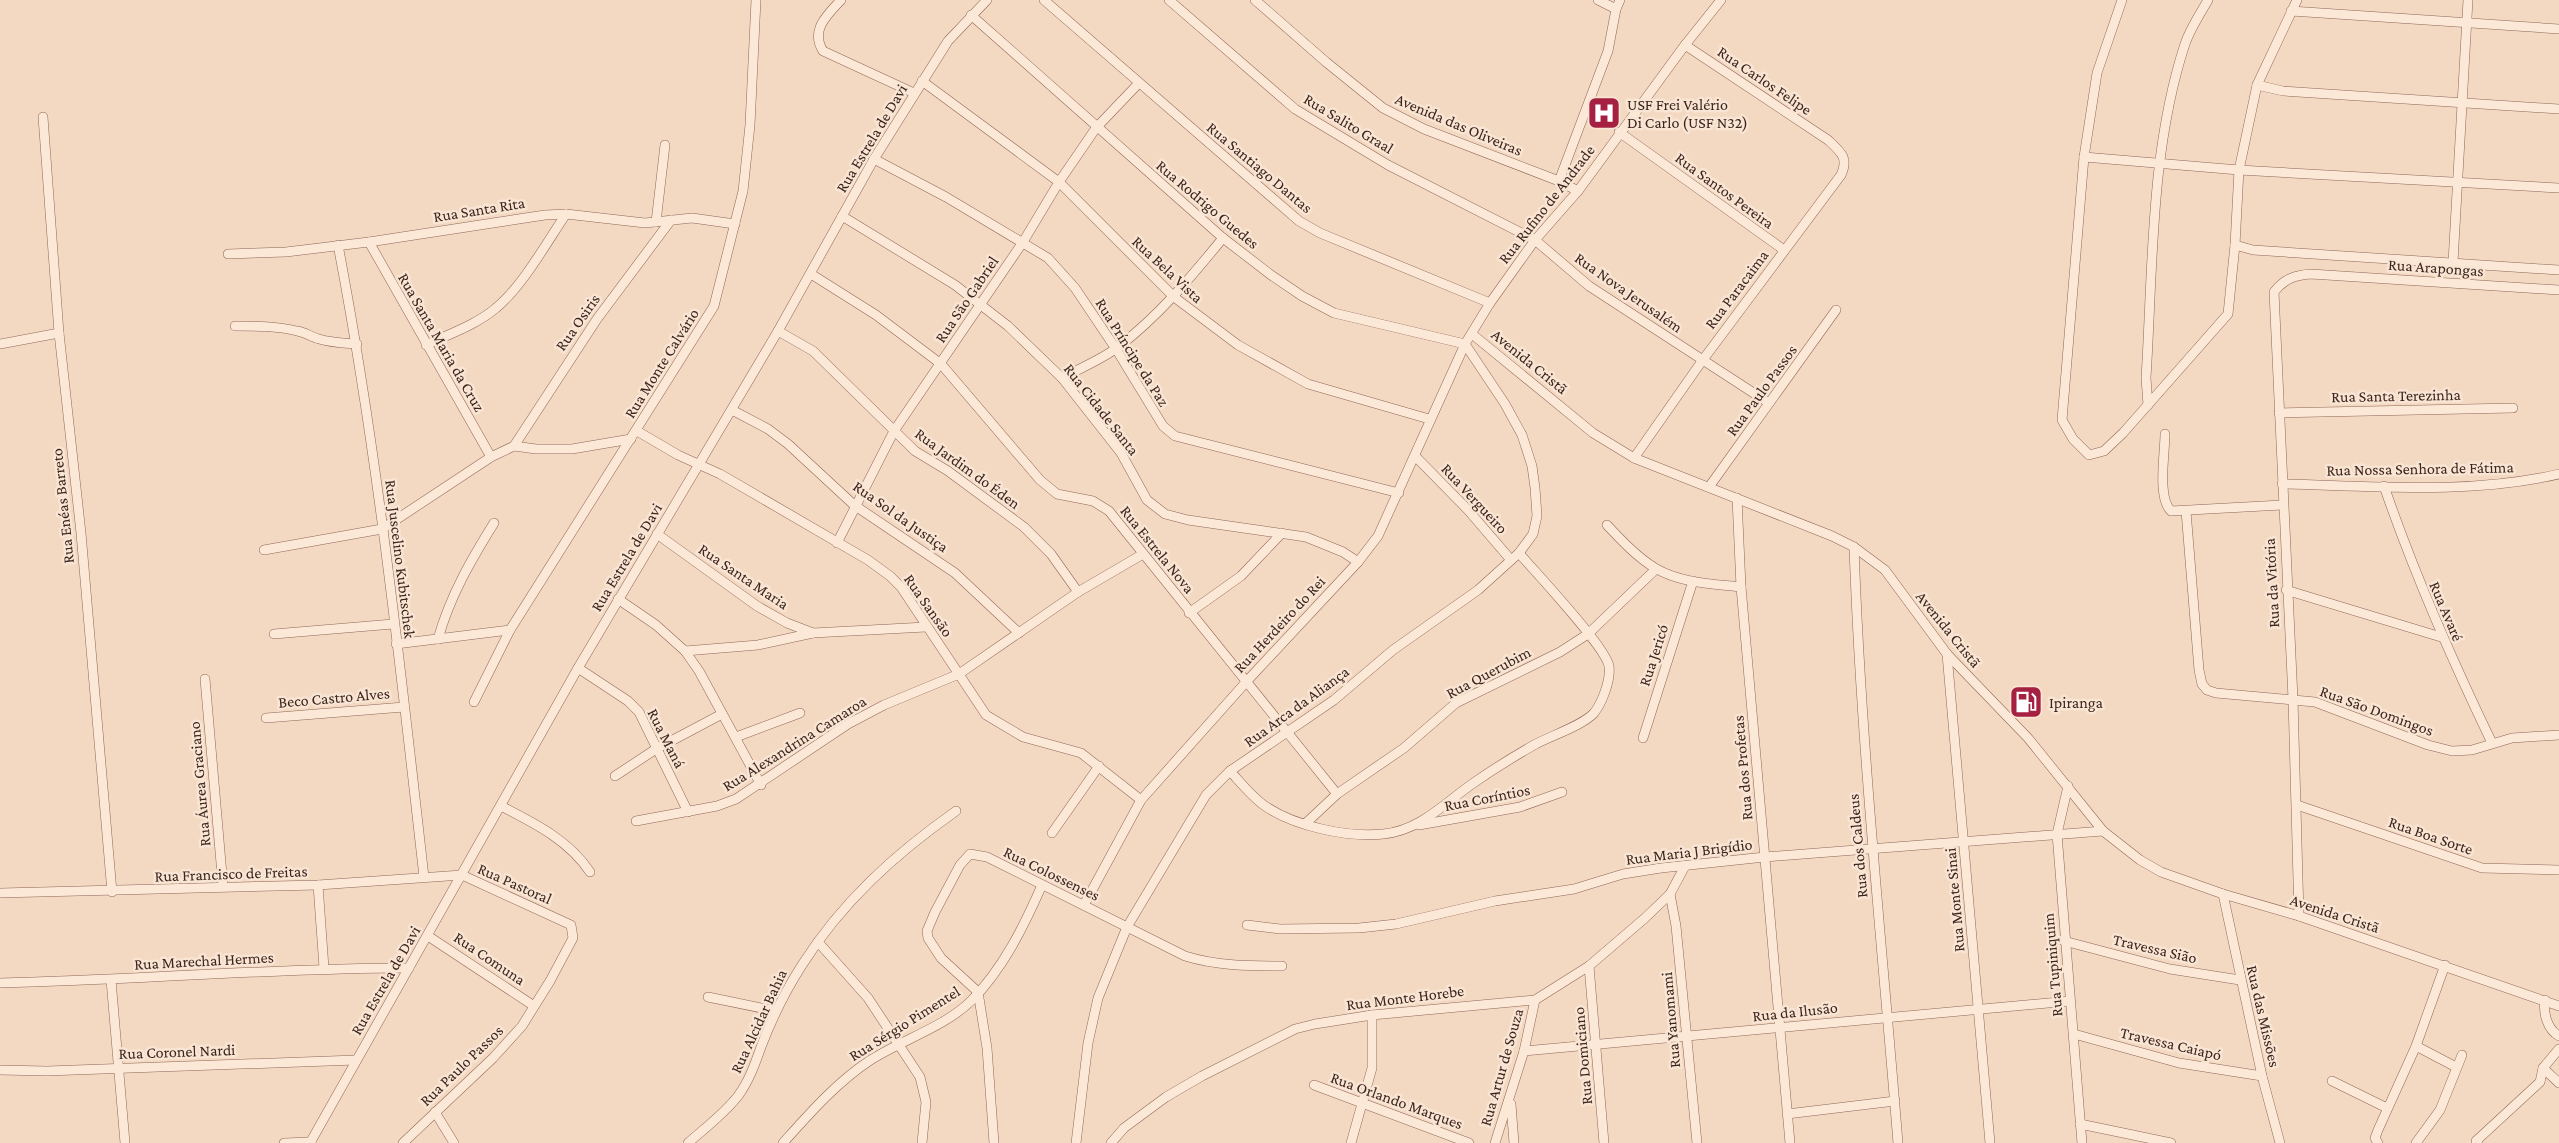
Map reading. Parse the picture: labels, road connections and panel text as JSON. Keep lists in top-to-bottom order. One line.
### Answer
{"streets":{"street":["Rua Carlos Felipe","Rua Salito Graal","Avenida das Oliveiras","Rua Estrela de Davi","Rua Santiago Dantas","Rua Santos Pereira","Rua Rodrigo Guedes","Rua Rufino de Andrade","Rua Santa Rita","Rua Arapongas","Rua Bela Vista","Rua Paracaima","Rua Nova Jerusalém","Rua São Gabriel","Rua Osiris","Rua Santa Maria da Cruz","Rua Príncipe da Paz","Avenida Cristã","Rua Monte Calvário","Rua Paulo Passos","Rua Santa Terezinha","Rua Cidade Santa","Rua Jardim do Éden","Rua Nossa Senhora de Fátima","Rua Vergueiro","Rua Enéas Barreto","Rua Sol da Justiça","Rua Estrela Nova","Rua Juscelino Kubitschek","Rua Santa Maria","Rua da Vitória","Rua Sansão","Rua Avaré","Rua Herdeiro do Rei","Rua Jericó","Rua Querubim","Beco Castro Alves","Rua Arca da Aliança","Rua São Domingos","Rua Maná","Rua Alexandrina Camaroa","Rua dos Profetas","Rua Áurea Graciano","Rua Coríntios","Rua Boa Sorte","Rua dos Caldeus","Rua Maria J Brigídio","Rua Francisco de Freitas","Rua Colossenses","Rua Pastoral","Rua Monte Sinai","Travessa Sião","Rua Comuna","Rua Marechal Hermes","Rua Tupiniquim","Rua Monte Horebe","Rua da Ilusão","Rua das Missões","Rua Yanomami","Rua Alcidar Bahia","Rua Sérgio Pimentel","Travessa Caiapó","Rua Coronel Nardi","Rua Domiciano","Rua Artur de Souza","Rua Orlando Marques"]},"crossings":[["Rua Carlos Felipe","Rua Rufino de Andrade"],["Rua Carlos Felipe","Rua Paracaima"],["Rua Salito Graal","Rua Rufino de Andrade"],["Rua Salito Graal","Rua Nova Jerusalém"],["Avenida das Oliveiras","Rua Rufino de Andrade"],["Rua Estrela de Davi","Rua Rodrigo Guedes"],["Rua Estrela de Davi","Rua Bela Vista"],["Rua Estrela de Davi","Rua Príncipe da Paz"],["Rua Estrela de Davi","Rua Cidade Santa"],["Rua Estrela de Davi","Rua Jardim do Éden"],["Rua Estrela de Davi","Rua Sol da Justiça"],["Rua Estrela de Davi","Rua Estrela Nova"],["Rua Estrela de Davi","Rua Santa Maria"],["Rua Estrela de Davi","Rua Sansão"],["Rua Estrela de Davi","Rua Maná"],["Rua Estrela de Davi","Rua Francisco de Freitas"],["Rua Estrela de Davi","Rua Pastoral"],["Rua Estrela de Davi","Rua Comuna"],["Rua Estrela de Davi","Rua Marechal Hermes"],["Rua Estrela de Davi","Rua Coronel Nardi"],["Rua Santiago Dantas","Rua Rufino de Andrade"],["Rua Santiago Dantas","Rua São Gabriel"],["Rua Santos Pereira","Rua Rufino de Andrade"],["Rua Santos Pereira","Rua Paracaima"],["Rua Rodrigo Guedes","Rua Rufino de Andrade"],["Rua Rodrigo Guedes","Rua São Gabriel"],["Rua Rodrigo Guedes","Rua Herdeiro do Rei"],["Rua Rodrigo Guedes","Rua Arca da Aliança"],["Rua Rufino de Andrade","Rua Nova Jerusalém"],["Rua Rufino de Andrade","Avenida Cristã"],["Rua Rufino de Andrade","Rua Herdeiro do Rei"],["Rua Rufino de Andrade","Rua Arca da Aliança"],["Rua Santa Rita","Rua Osiris"],["Rua Santa Rita","Rua Santa Maria da Cruz"],["Rua Santa Rita","Rua Monte Calvário"],["Rua Santa Rita","Rua Juscelino Kubitschek"],["Rua Arapongas","Rua da Vitória"],["Rua Bela Vista","Rua São Gabriel"],["Rua Bela Vista","Rua Herdeiro do Rei"],["Rua Paracaima","Rua Nova Jerusalém"],["Rua Paracaima","Avenida Cristã"],["Rua Nova Jerusalém","Rua Paulo Passos"],["Rua São Gabriel","Rua Príncipe da Paz"],["Rua São Gabriel","Rua Cidade Santa"],["Rua São Gabriel","Rua Jardim do Éden"],["Rua São Gabriel","Rua Sol da Justiça"],["Rua São Gabriel","Rua Estrela Nova"],["Rua São Gabriel","Rua Sansão"],["Rua Príncipe da Paz","Rua Herdeiro do Rei"],["Avenida Cristã","Rua Paulo Passos"],["Avenida Cristã","Rua da Vitória"],["Avenida Cristã","Rua dos Profetas"],["Avenida Cristã","Rua dos Caldeus"],["Avenida Cristã","Rua Maria J Brigídio"],["Avenida Cristã","Rua Monte Sinai"],["Avenida Cristã","Rua Tupiniquim"],["Avenida Cristã","Rua das Missões"],["Rua Monte Calvário","Rua Sansão"],["Rua Paulo Passos","Rua Pastoral"],["Rua Paulo Passos","Rua Comuna"],["Rua Santa Terezinha","Rua da Vitória"],["Rua Cidade Santa","Rua Herdeiro do Rei"],["Rua Jardim do Éden","Rua Alexandrina Camaroa"],["Rua Nossa Senhora de Fátima","Rua da Vitória"],["Rua Nossa Senhora de Fátima","Rua Avaré"],["Rua Vergueiro","Rua Herdeiro do Rei"],["Rua Vergueiro","Rua Arca da Aliança"],["Rua Enéas Barreto","Rua Francisco de Freitas"],["Rua Sol da Justiça","Rua Alexandrina Camaroa"],["Rua Estrela Nova","Rua Herdeiro do Rei"],["Rua Estrela Nova","Rua Querubim"],["Rua Estrela Nova","Rua Arca da Aliança"],["Rua Estrela Nova","Rua Alexandrina Camaroa"],["Rua Juscelino Kubitschek","Beco Castro Alves"],["Rua Juscelino Kubitschek","Rua Francisco de Freitas"],["Rua Santa Maria","Rua Sansão"],["Rua da Vitória","Rua São Domingos"],["Rua da Vitória","Rua Boa Sorte"],["Rua Sansão","Rua Herdeiro do Rei"],["Rua Sansão","Rua Alexandrina Camaroa"],["Rua Avaré","Rua São Domingos"],["Rua Herdeiro do Rei","Rua Arca da Aliança"],["Rua Herdeiro do Rei","Rua Colossenses"],["Rua Arca da Aliança","Rua Colossenses"],["Rua Maná","Rua Alexandrina Camaroa"],["Rua dos Profetas","Rua Maria J Brigídio"],["Rua dos Profetas","Rua da Ilusão"],["Rua Áurea Graciano","Rua Francisco de Freitas"],["Rua dos Caldeus","Rua Maria J Brigídio"],["Rua dos Caldeus","Rua da Ilusão"],["Rua Maria J Brigídio","Rua Monte Sinai"],["Rua Maria J Brigídio","Rua Tupiniquim"],["Rua Maria J Brigídio","Rua Monte Horebe"],["Rua Francisco de Freitas","Rua Pastoral"],["Rua Colossenses","Rua Sérgio Pimentel"],["Rua Monte Sinai","Rua da Ilusão"],["Travessa Sião","Rua Tupiniquim"],["Travessa Sião","Rua das Missões"],["Rua Tupiniquim","Rua da Ilusão"],["Rua Tupiniquim","Travessa Caiapó"],["Rua Monte Horebe","Rua Yanomami"],["Rua Monte Horebe","Rua Domiciano"],["Rua Monte Horebe","Rua Artur de Souza"],["Rua da Ilusão","Rua Yanomami"],["Rua da Ilusão","Rua Domiciano"],["Rua da Ilusão","Rua Artur de Souza"],["Rua das Missões","Travessa Caiapó"]],"places":{"hospital":["USF Frei Valério Di Carlo (USF N32)"],"fuel station":["Ipiranga"]}}
